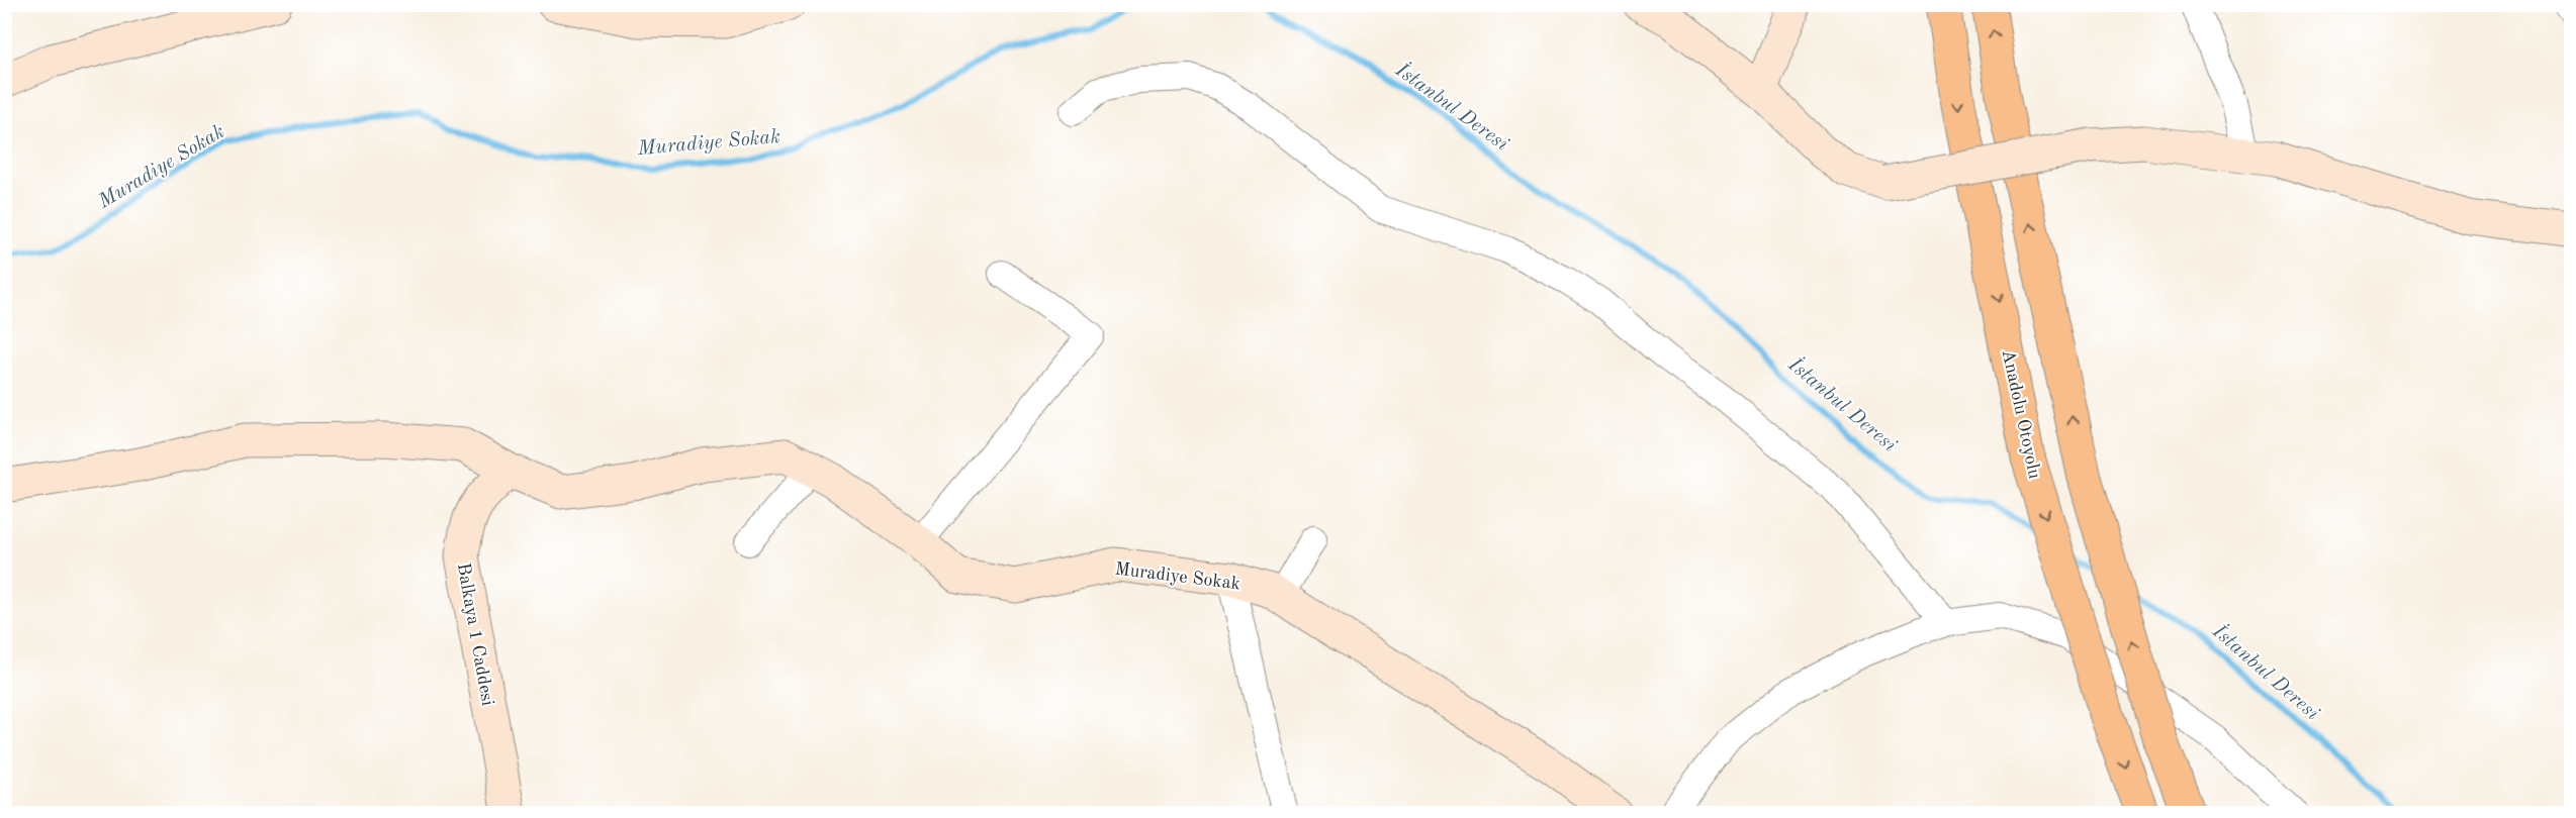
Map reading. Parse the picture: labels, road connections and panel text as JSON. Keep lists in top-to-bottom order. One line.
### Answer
{"streets":{"highway":["Anadolu Otoyolu"],"street":["Muradiye Sokak","Balkaya 1 Caddesi"]},"crossings":[["Muradiye Sokak","Balkaya 1 Caddesi"]],"water":["İstanbul Deresi","Muradiye Sokak"]}
